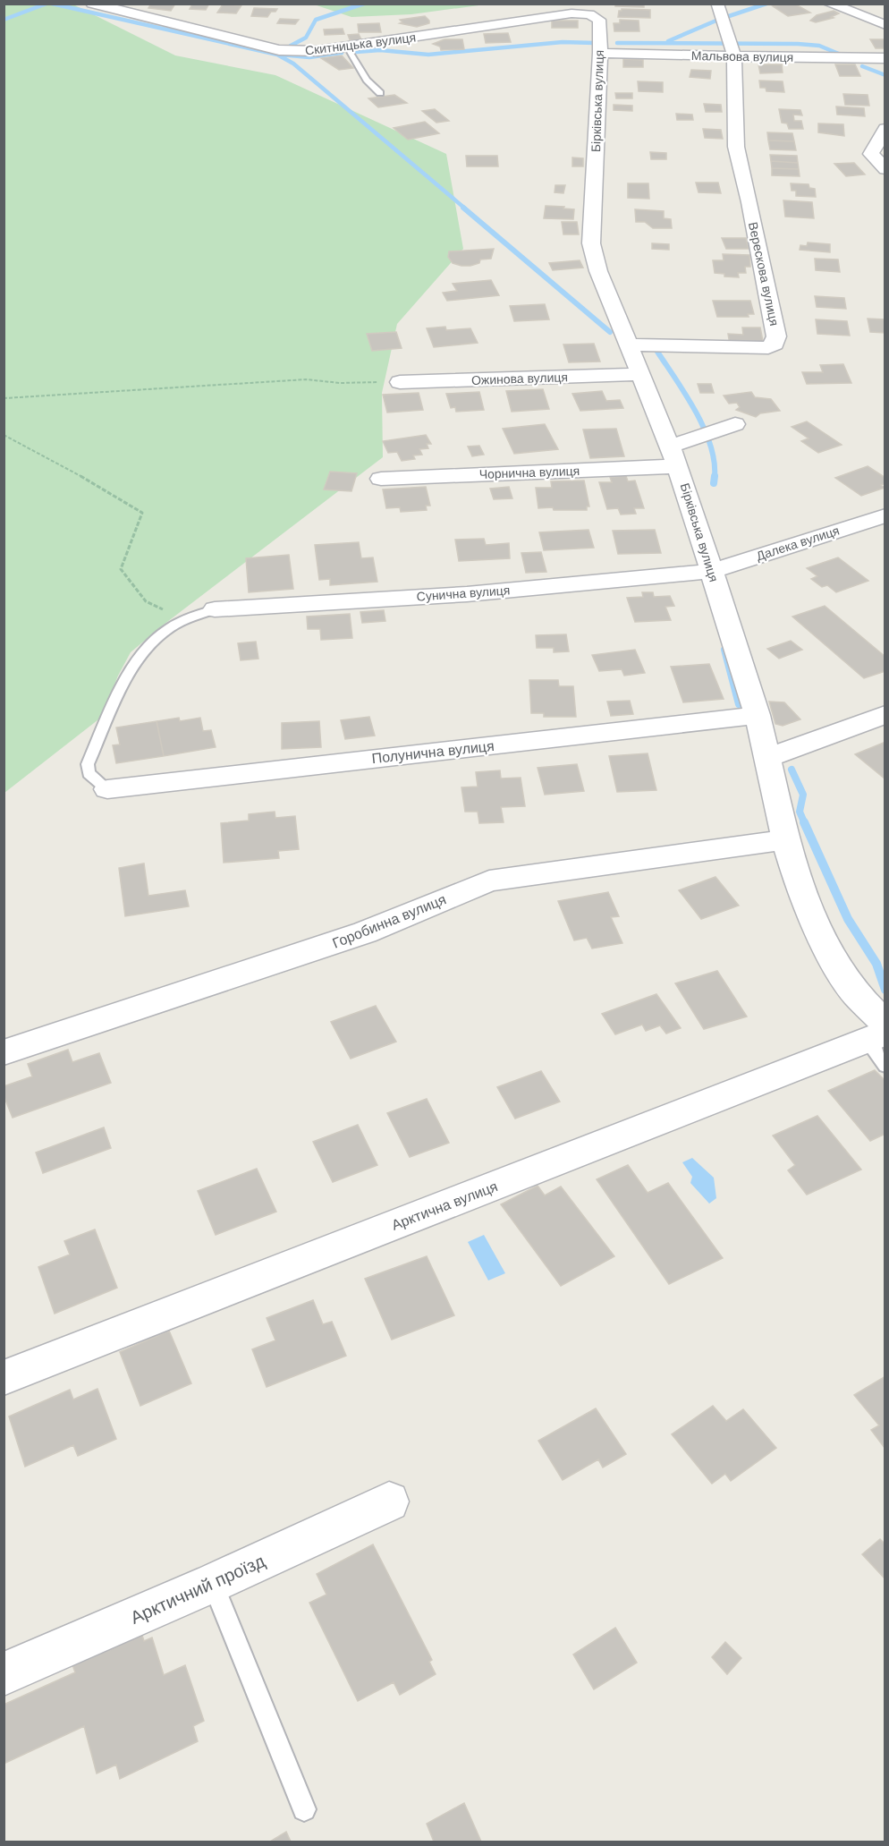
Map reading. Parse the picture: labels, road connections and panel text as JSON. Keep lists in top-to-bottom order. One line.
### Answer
{"streets":{"street":["Скитницька вулиця","Мальвова вулиця","Бірківська вулиця","Верескова вулиця","Ожинова вулиця","Чорнична вулиця","Далека вулиця","Сунична вулиця","Полунична вулиця","Горобинна вулиця","Арктична вулиця","Арктичний проїзд"]},"crossings":[["Скитницька вулиця","Бірківська вулиця"],["Мальвова вулиця","Бірківська вулиця"],["Мальвова вулиця","Верескова вулиця"],["Бірківська вулиця","Верескова вулиця"],["Бірківська вулиця","Ожинова вулиця"],["Бірківська вулиця","Чорнична вулиця"],["Бірківська вулиця","Далека вулиця"],["Бірківська вулиця","Сунична вулиця"],["Бірківська вулиця","Полунична вулиця"],["Бірківська вулиця","Горобинна вулиця"],["Бірківська вулиця","Арктична вулиця"],["Далека вулиця","Сунична вулиця"]]}
